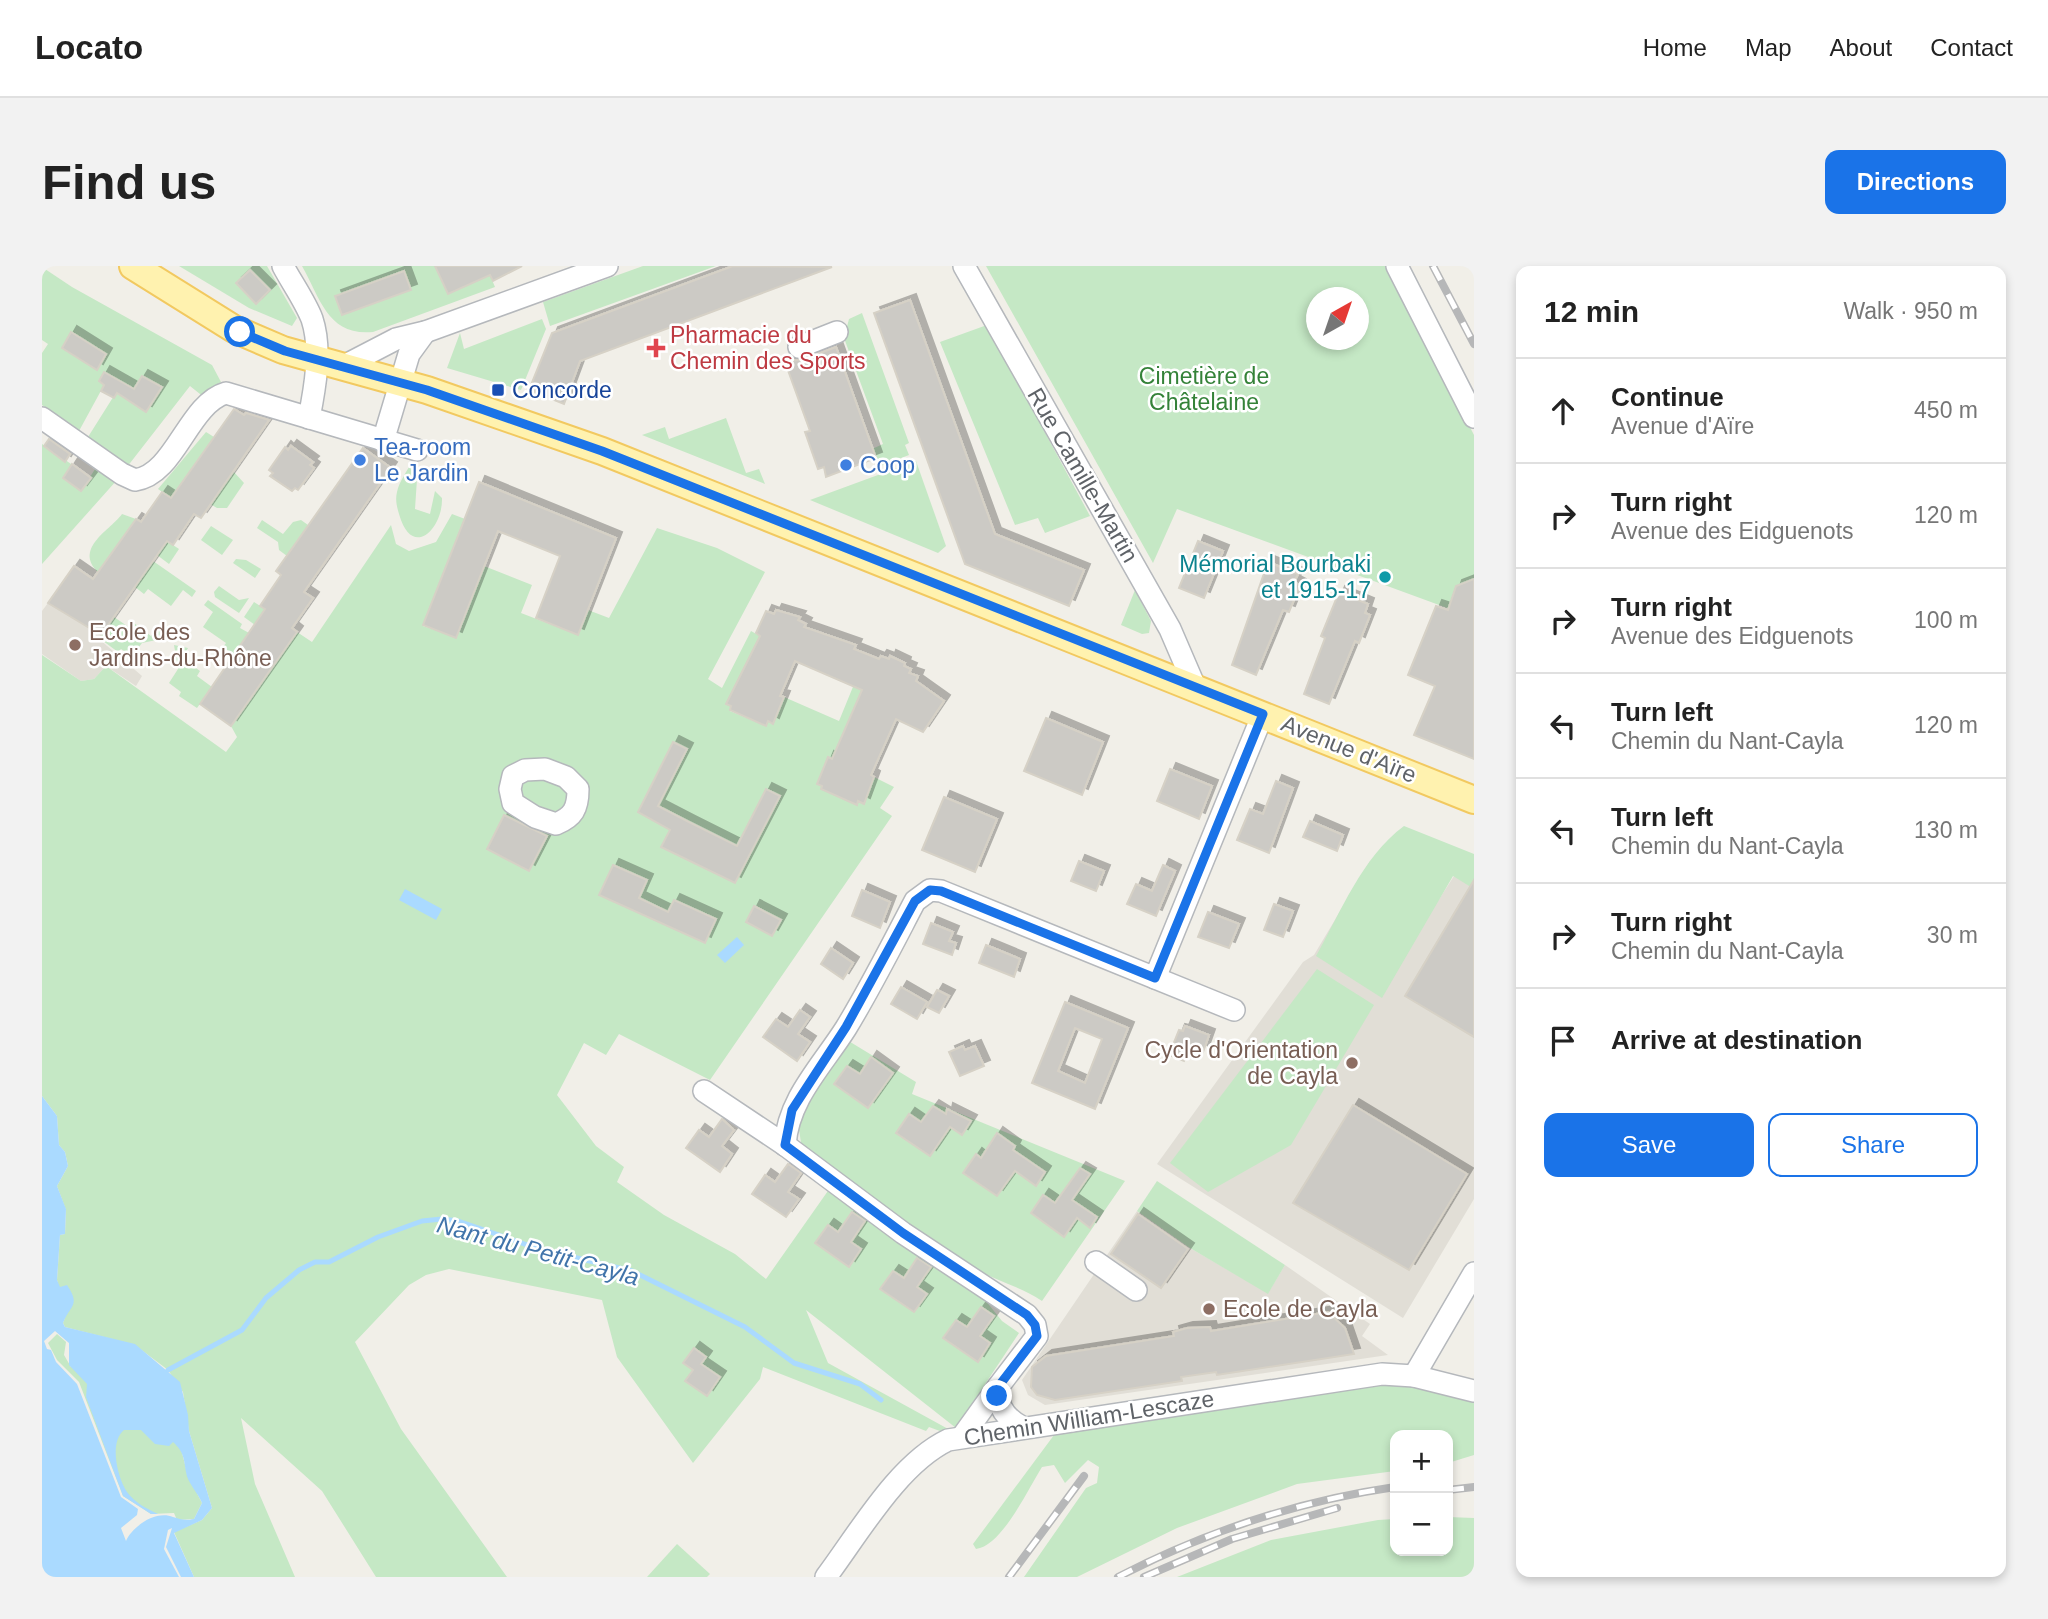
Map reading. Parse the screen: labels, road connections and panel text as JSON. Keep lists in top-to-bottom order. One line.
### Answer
{"streets":{"main road":["Avenue d'Aïre"],"street":["Rue Camille-Martin","Chemin William-Lescaze"]},"crossings":[["Rue Camille-Martin","Avenue d'Aïre"]],"water":["Nant du Petit-Cayla"],"parks":["Cimetière de Châtelaine"],"places":{"health":["Pharmacie du Chemin des Sports"],"transit":["Concorde"],"other":["Tea-room Le Jardin","Coop","Mémorial Bourbaki et 1915-17","Ecole des Jardins-du-Rhône","Cycle d'Orientation de Cayla","Ecole de Cayla"]},"north":"top right","page":{"header":"Locato","nav":["Home","Map","About","Contact"],"buttons":["Directions",["Save","Share"]],"title":"Find us","heading":["12 min","Walk · 950 m"],"list":[["Continue","Avenue d'Aïre","450 m"],["Turn right","Avenue des Eidguenots","120 m"],["Turn right","Avenue des Eidguenots","100 m"],["Turn left","Chemin du Nant-Cayla","120 m"],["Turn left","Chemin du Nant-Cayla","130 m"],["Turn right","Chemin du Nant-Cayla","30 m"],"Arrive at destination"],"map_buttons":["+","−"]}}
